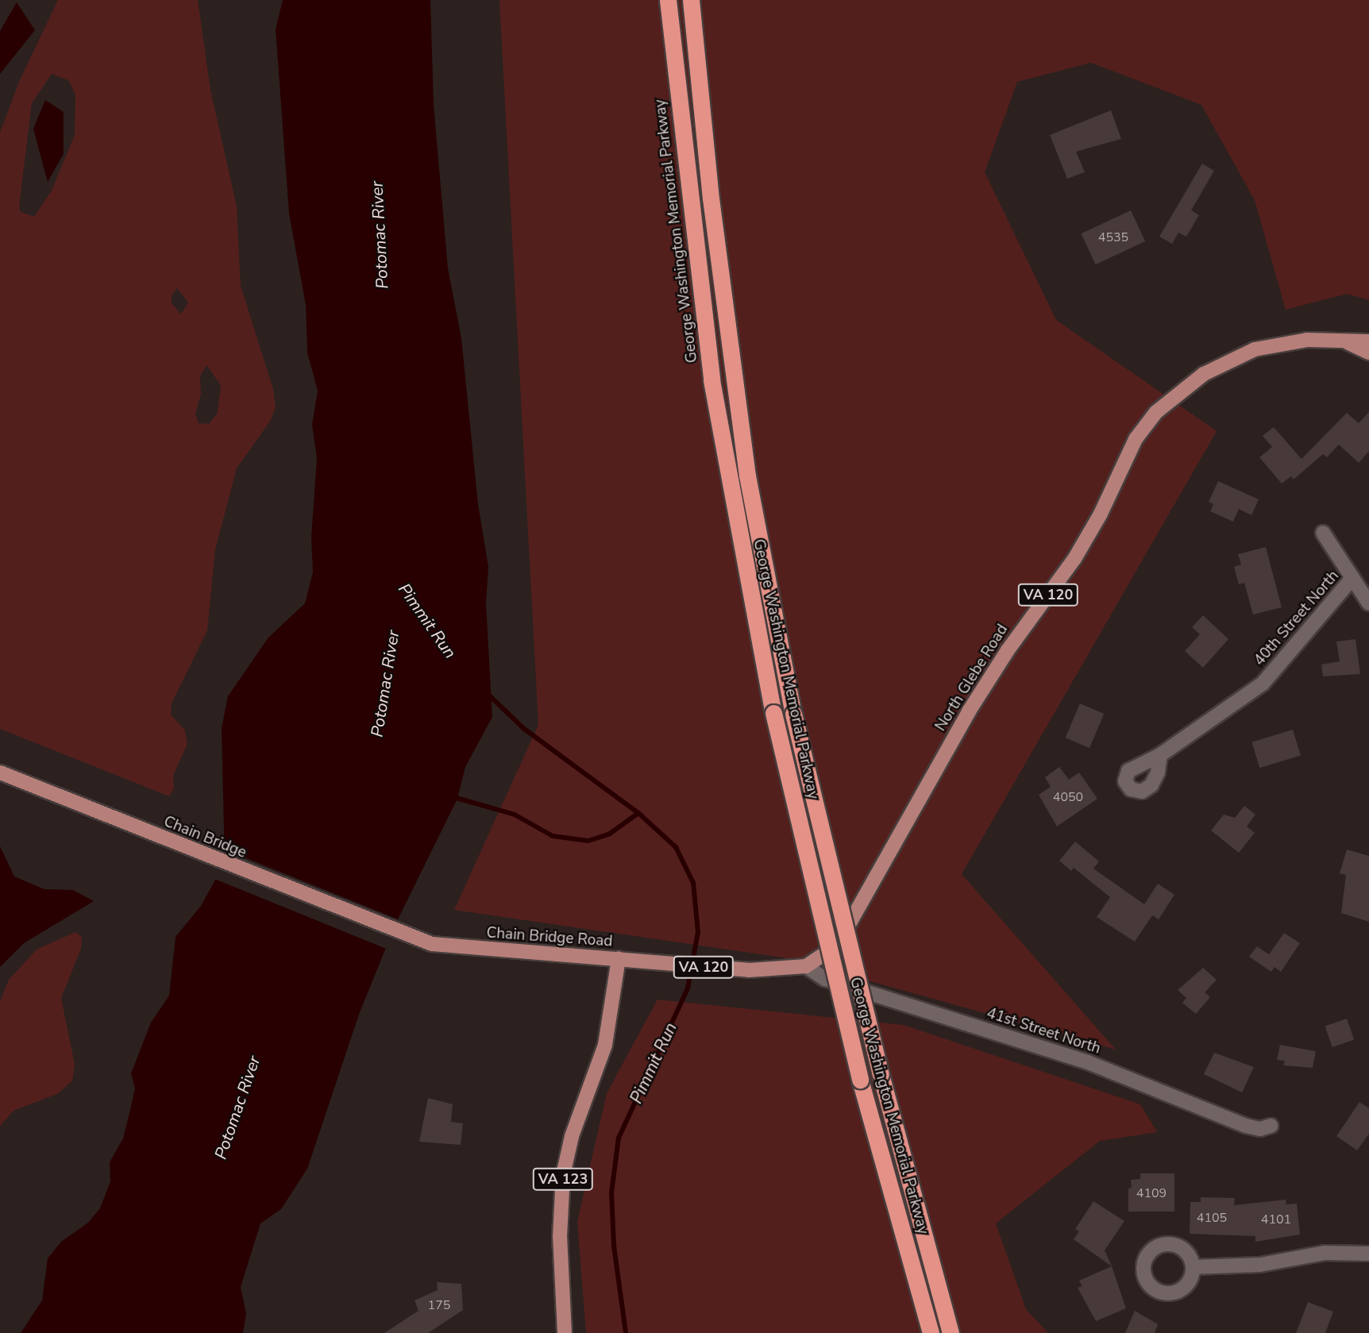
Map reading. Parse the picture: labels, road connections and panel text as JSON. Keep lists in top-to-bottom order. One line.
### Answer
{"streets":{"highway":["George Washington Memorial Parkway"],"main road":["VA 120","North Glebe Road","Chain Bridge","Chain Bridge Road","VA 123"],"street":["40th Street North","41st Street North"]},"crossings":[["North Glebe Road","Chain Bridge Road"],["North Glebe Road","41st Street North"],["Chain Bridge","Chain Bridge Road"]],"water":["Potomac River","Pimmit Run"],"house_numbers":["4535","4050","4109","4105","4101","175"]}
